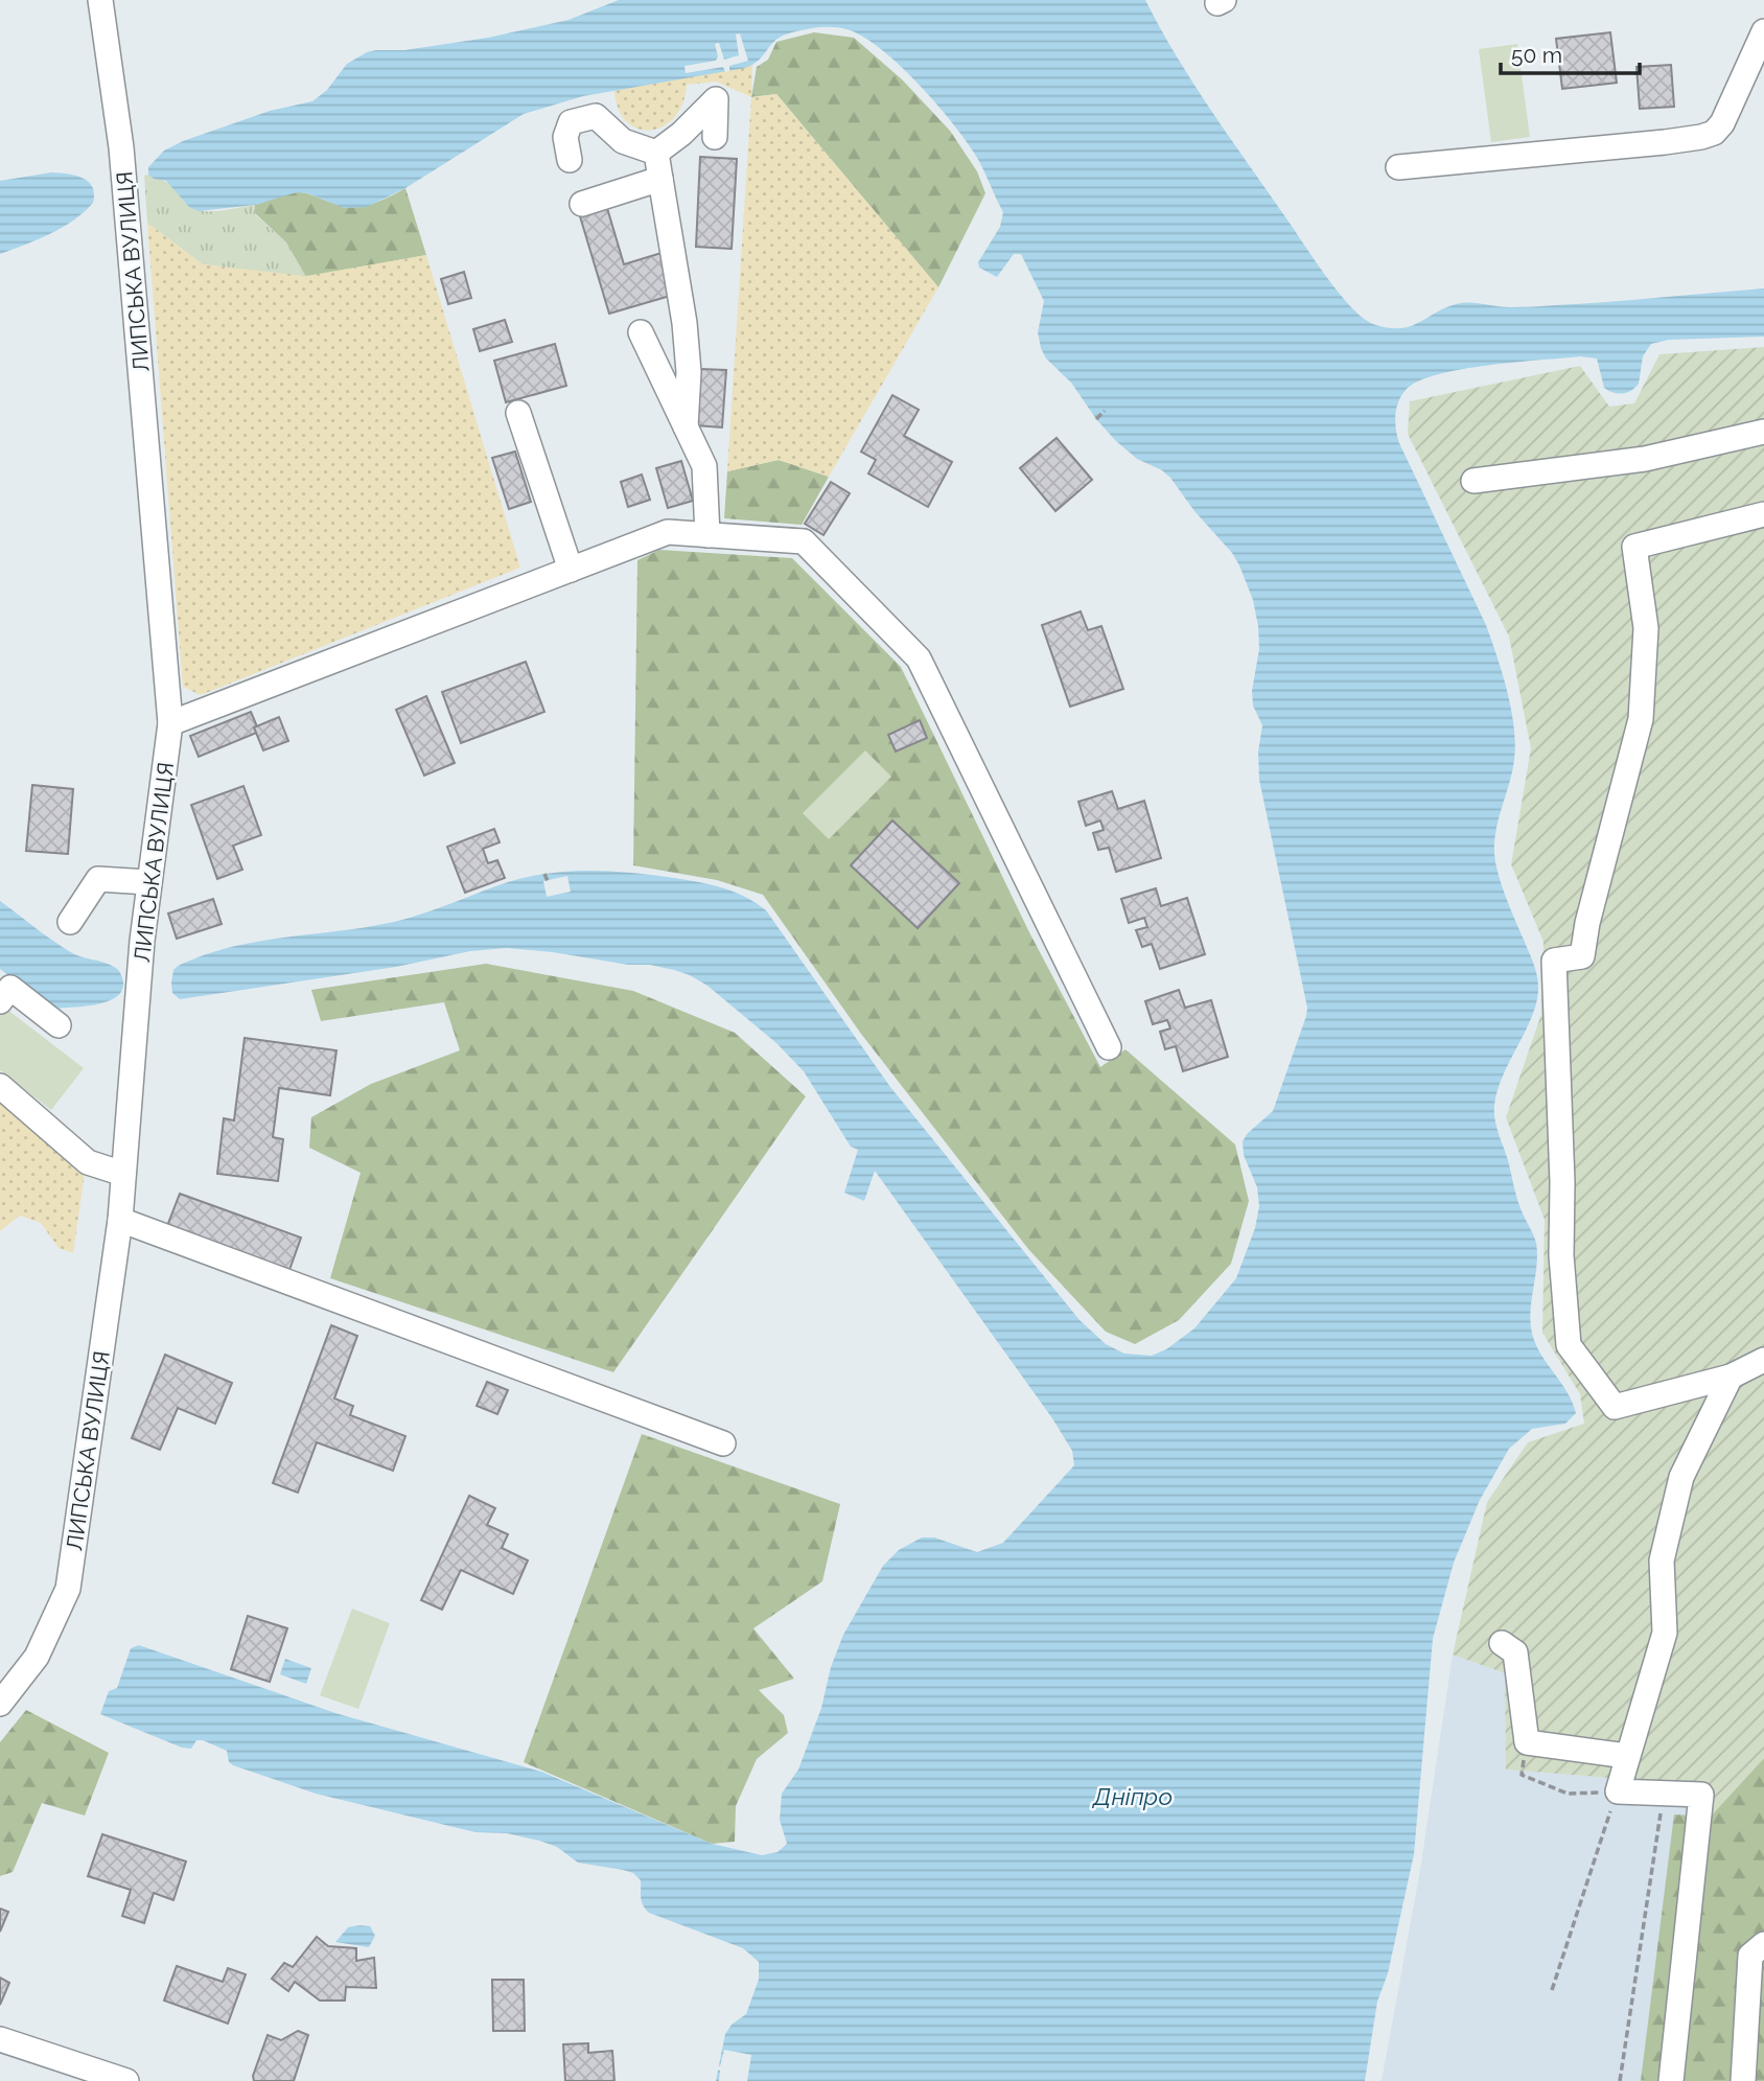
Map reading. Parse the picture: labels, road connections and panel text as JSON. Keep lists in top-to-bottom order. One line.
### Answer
{"streets":{"street":["ЛИПСЬКА ВУЛИЦЯ"]},"water":["Дніпро"],"scale_bar":"50 m"}
